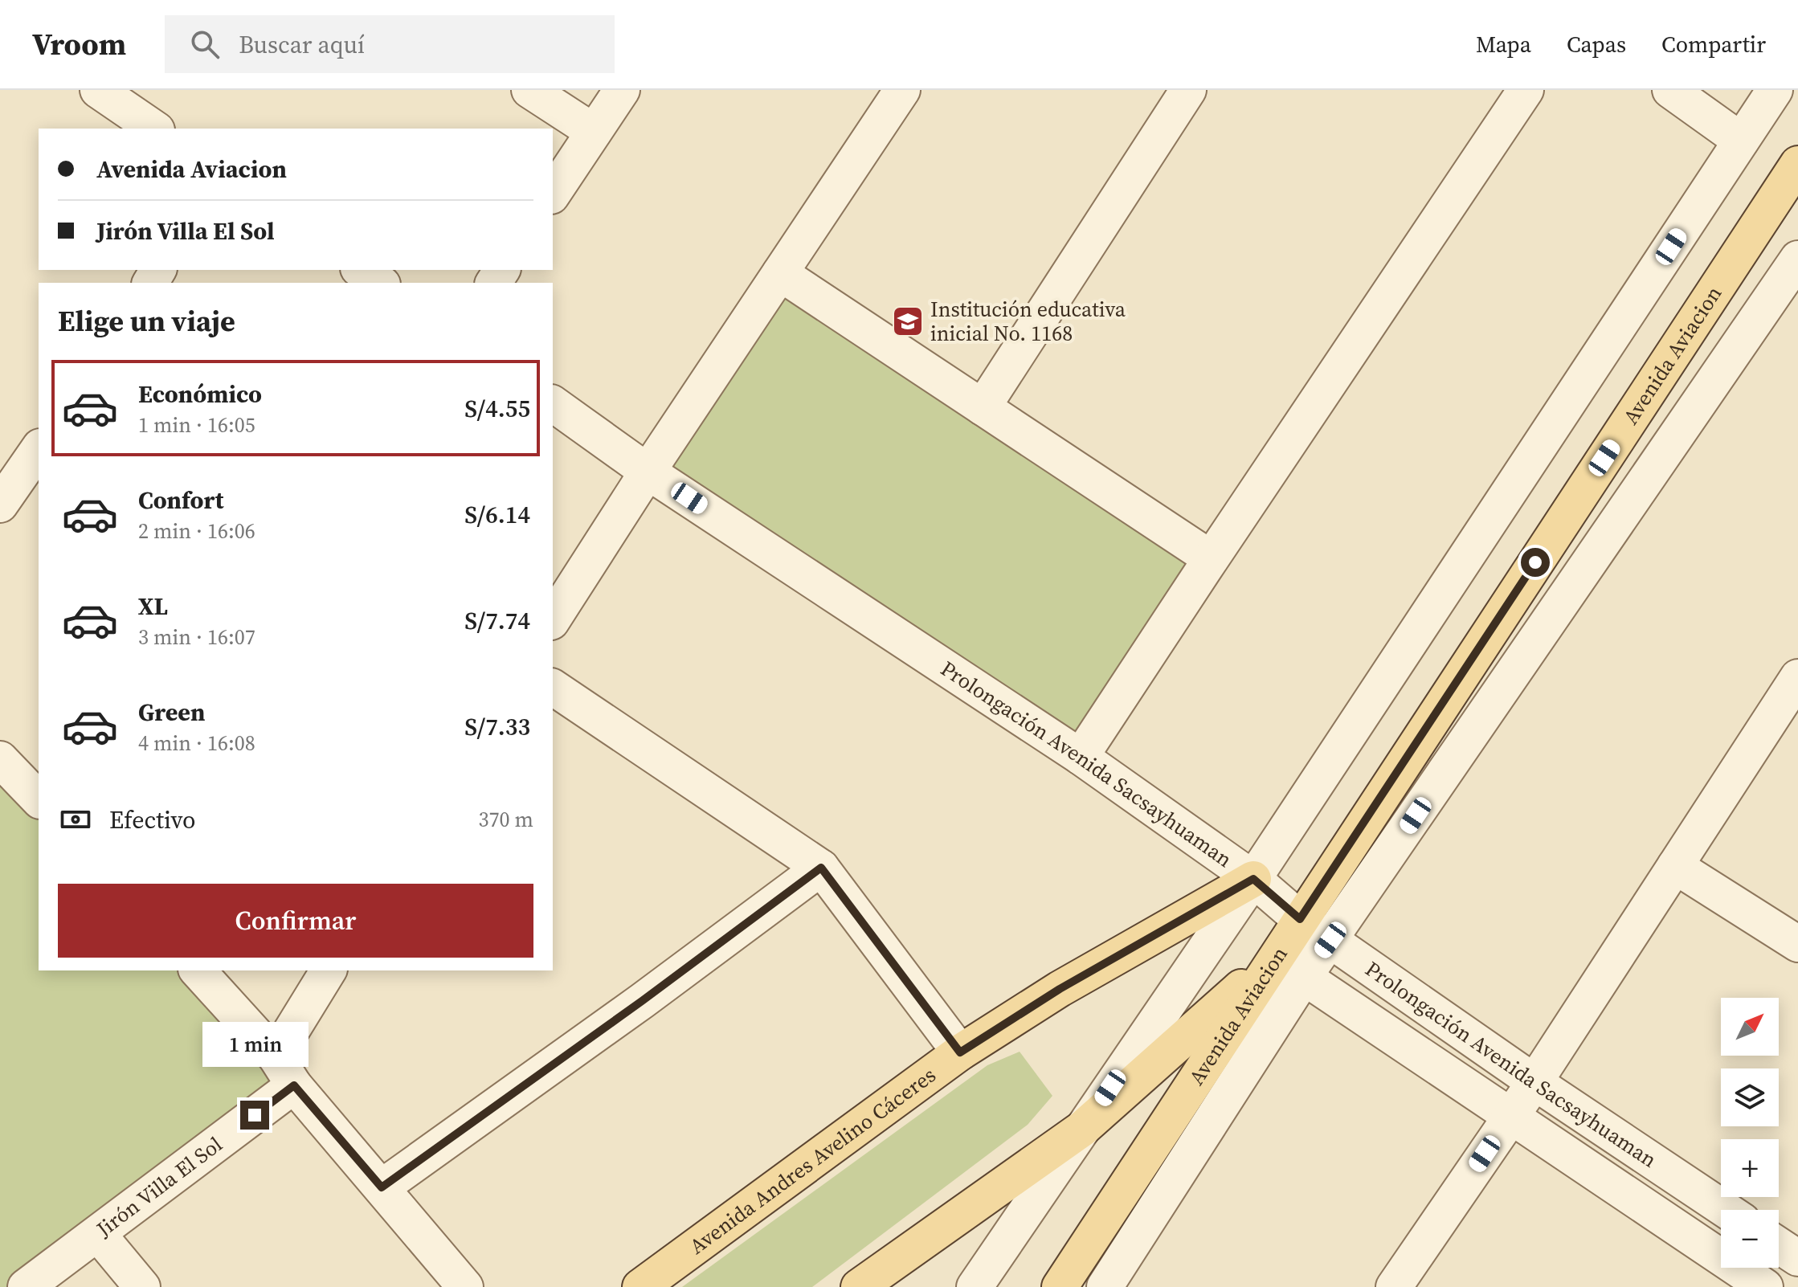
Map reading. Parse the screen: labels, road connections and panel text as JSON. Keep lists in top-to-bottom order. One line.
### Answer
{"streets":{"main road":["Avenida Aviacion","Avenida Andres Avelino Cáceres"],"street":["Prolongación Avenida Sacsayhuaman","Jirón Villa El Sol"]},"crossings":[["Avenida Aviacion","Prolongación Avenida Sacsayhuaman"],["Prolongación Avenida Sacsayhuaman","Avenida Andres Avelino Cáceres"]],"places":{"school or university":["Institución educativa inicial No. 1168"]},"north":"top right","page":{"header":"Vroom","search":"Buscar aquí","nav":["Mapa","Capas","Compartir"],"banner":["Avenida Aviacion","Jirón Villa El Sol"],"heading":"Elige un viaje","list":[{"name":"Económico","note":"1 min · 16:05","value":"S/4.55"},{"name":"Confort","note":"2 min · 16:06","value":"S/6.14"},{"name":"XL","note":"3 min · 16:07","value":"S/7.74"},{"name":"Green","note":"4 min · 16:08","value":"S/7.33"}],"pay":["Efectivo","370 m"],"buttons":"Confirmar","map_buttons":["+","−"],"bubble":"1 min"}}
